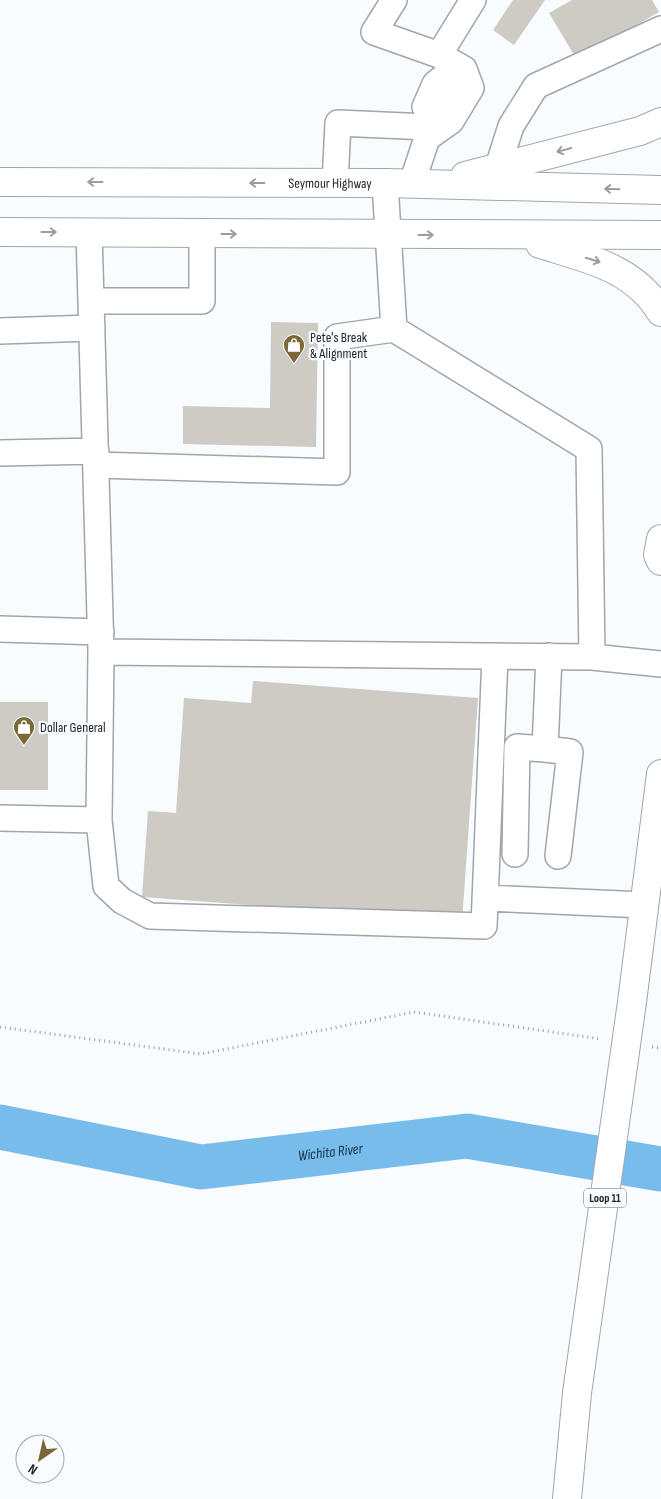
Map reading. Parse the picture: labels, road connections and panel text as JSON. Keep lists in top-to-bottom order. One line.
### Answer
{"streets":{"main road":["Seymour Highway","Loop 11"]},"water":["Wichita River"],"places":{"shop":["Pete's Break & Alignment","Dollar General"]},"north":"bottom left"}
